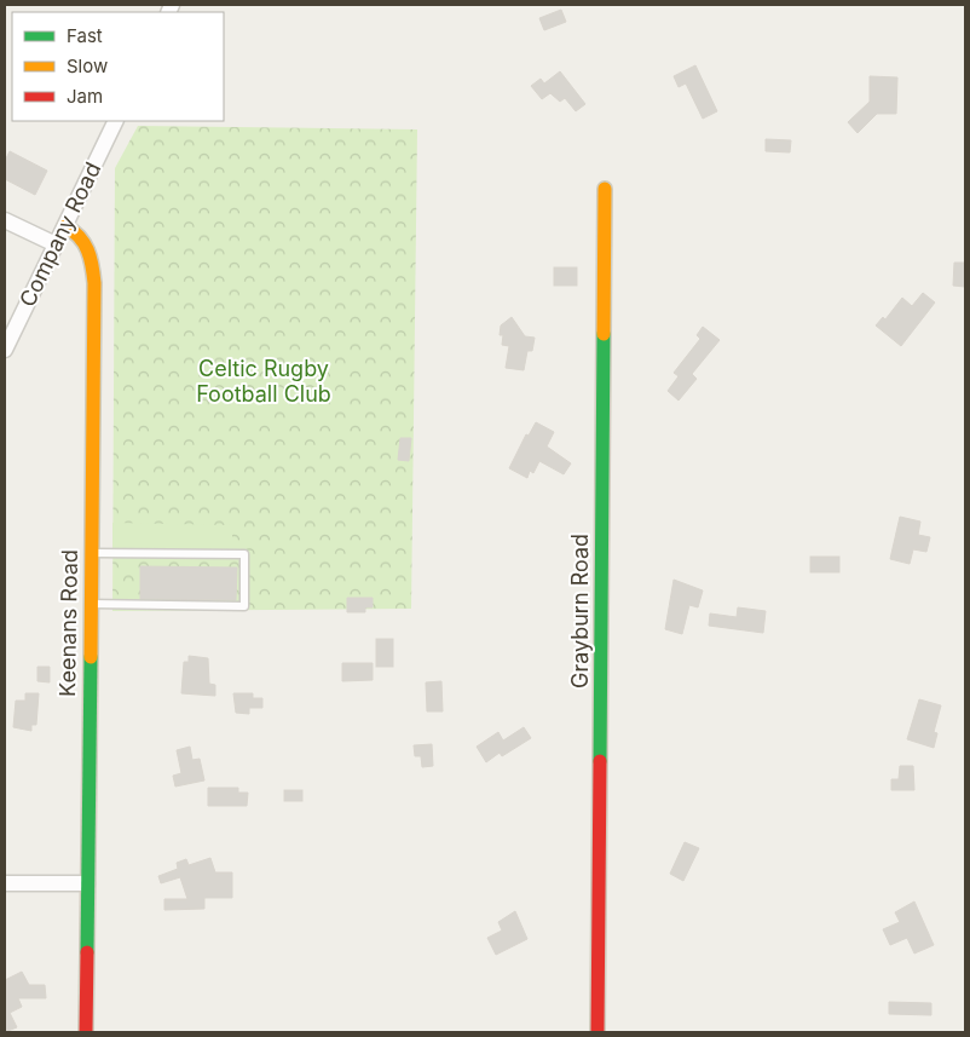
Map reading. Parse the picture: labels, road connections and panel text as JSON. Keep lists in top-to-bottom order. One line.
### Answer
{"streets":{"street":["Company Road","Grayburn Road","Keenans Road"]},"crossings":[["Company Road","Keenans Road"]],"parks":["Celtic Rugby Football Club"],"legend":["Fast","Slow","Jam"]}
